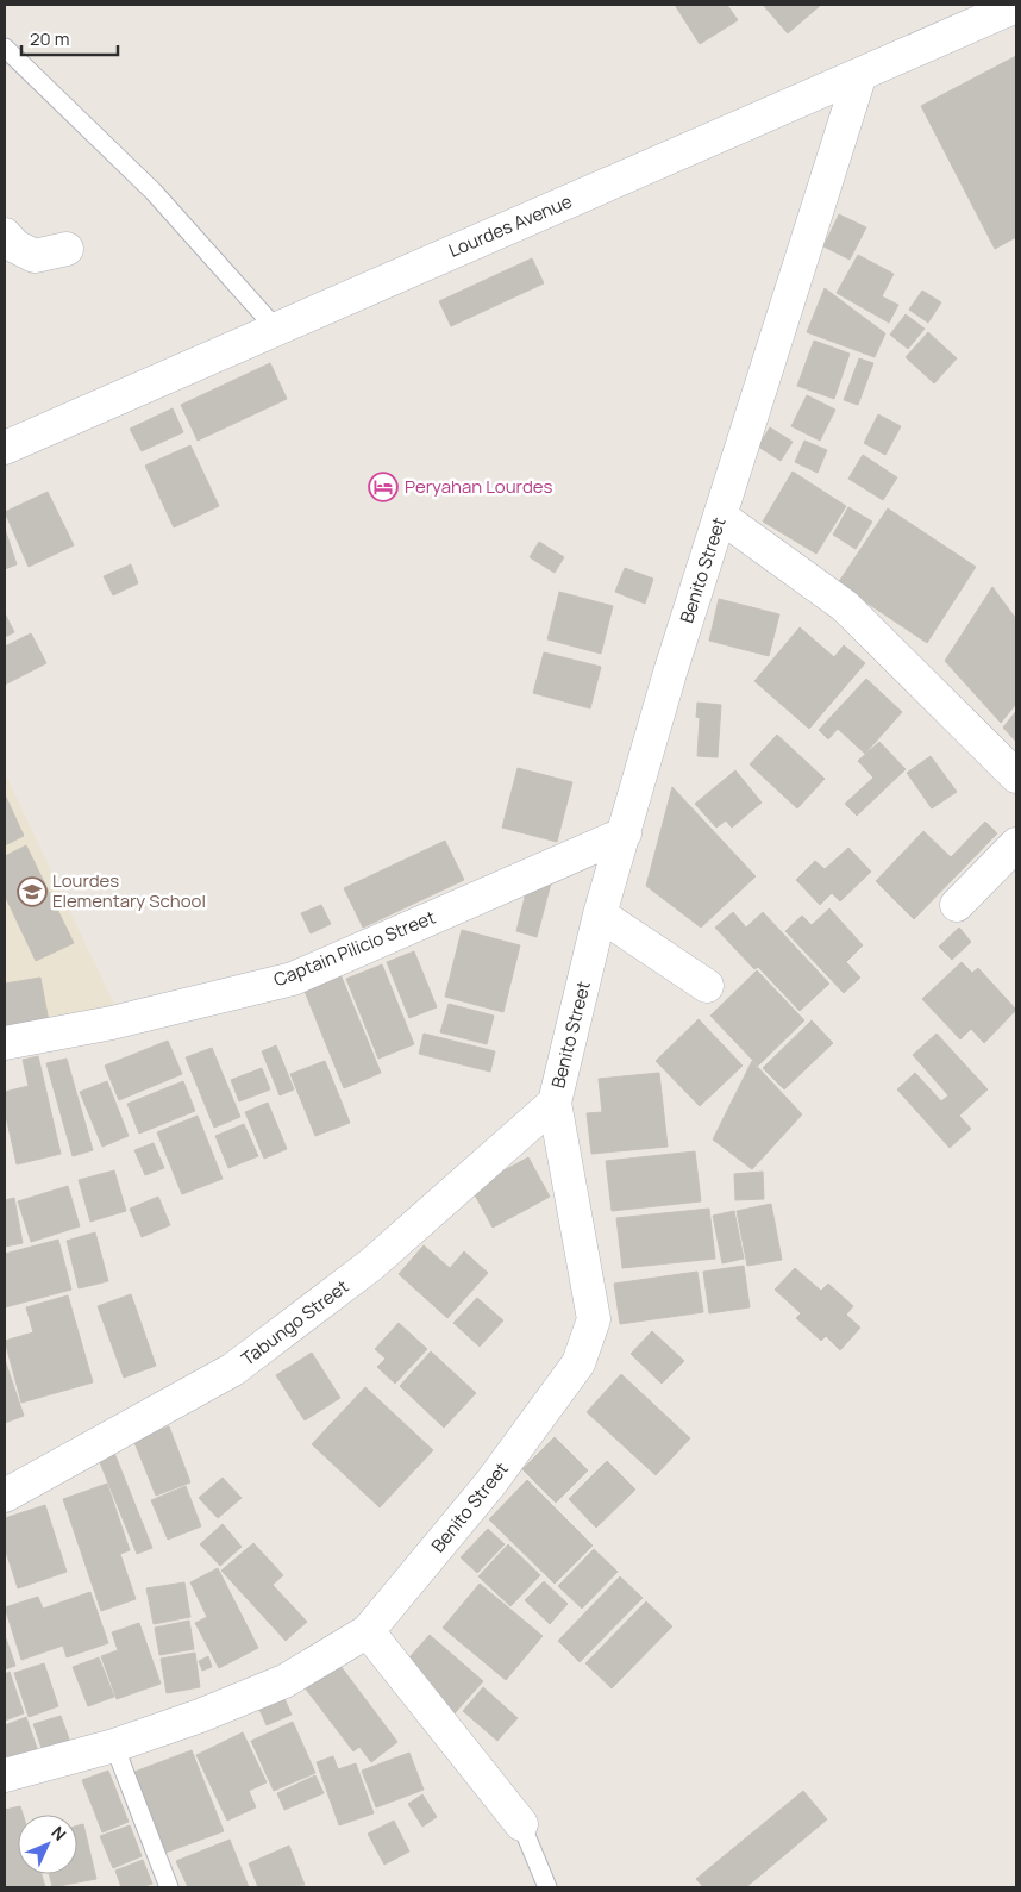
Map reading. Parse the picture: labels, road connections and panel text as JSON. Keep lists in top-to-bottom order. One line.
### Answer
{"streets":{"street":["Lourdes Avenue","Benito Street","Captain Pilicio Street","Tabungo Street"]},"crossings":[["Lourdes Avenue","Benito Street"],["Benito Street","Captain Pilicio Street"],["Benito Street","Tabungo Street"]],"places":{"hotel":["Peryahan Lourdes"],"school or university":["Lourdes Elementary School"]},"scale_bar":"20 m","north":"top right"}
